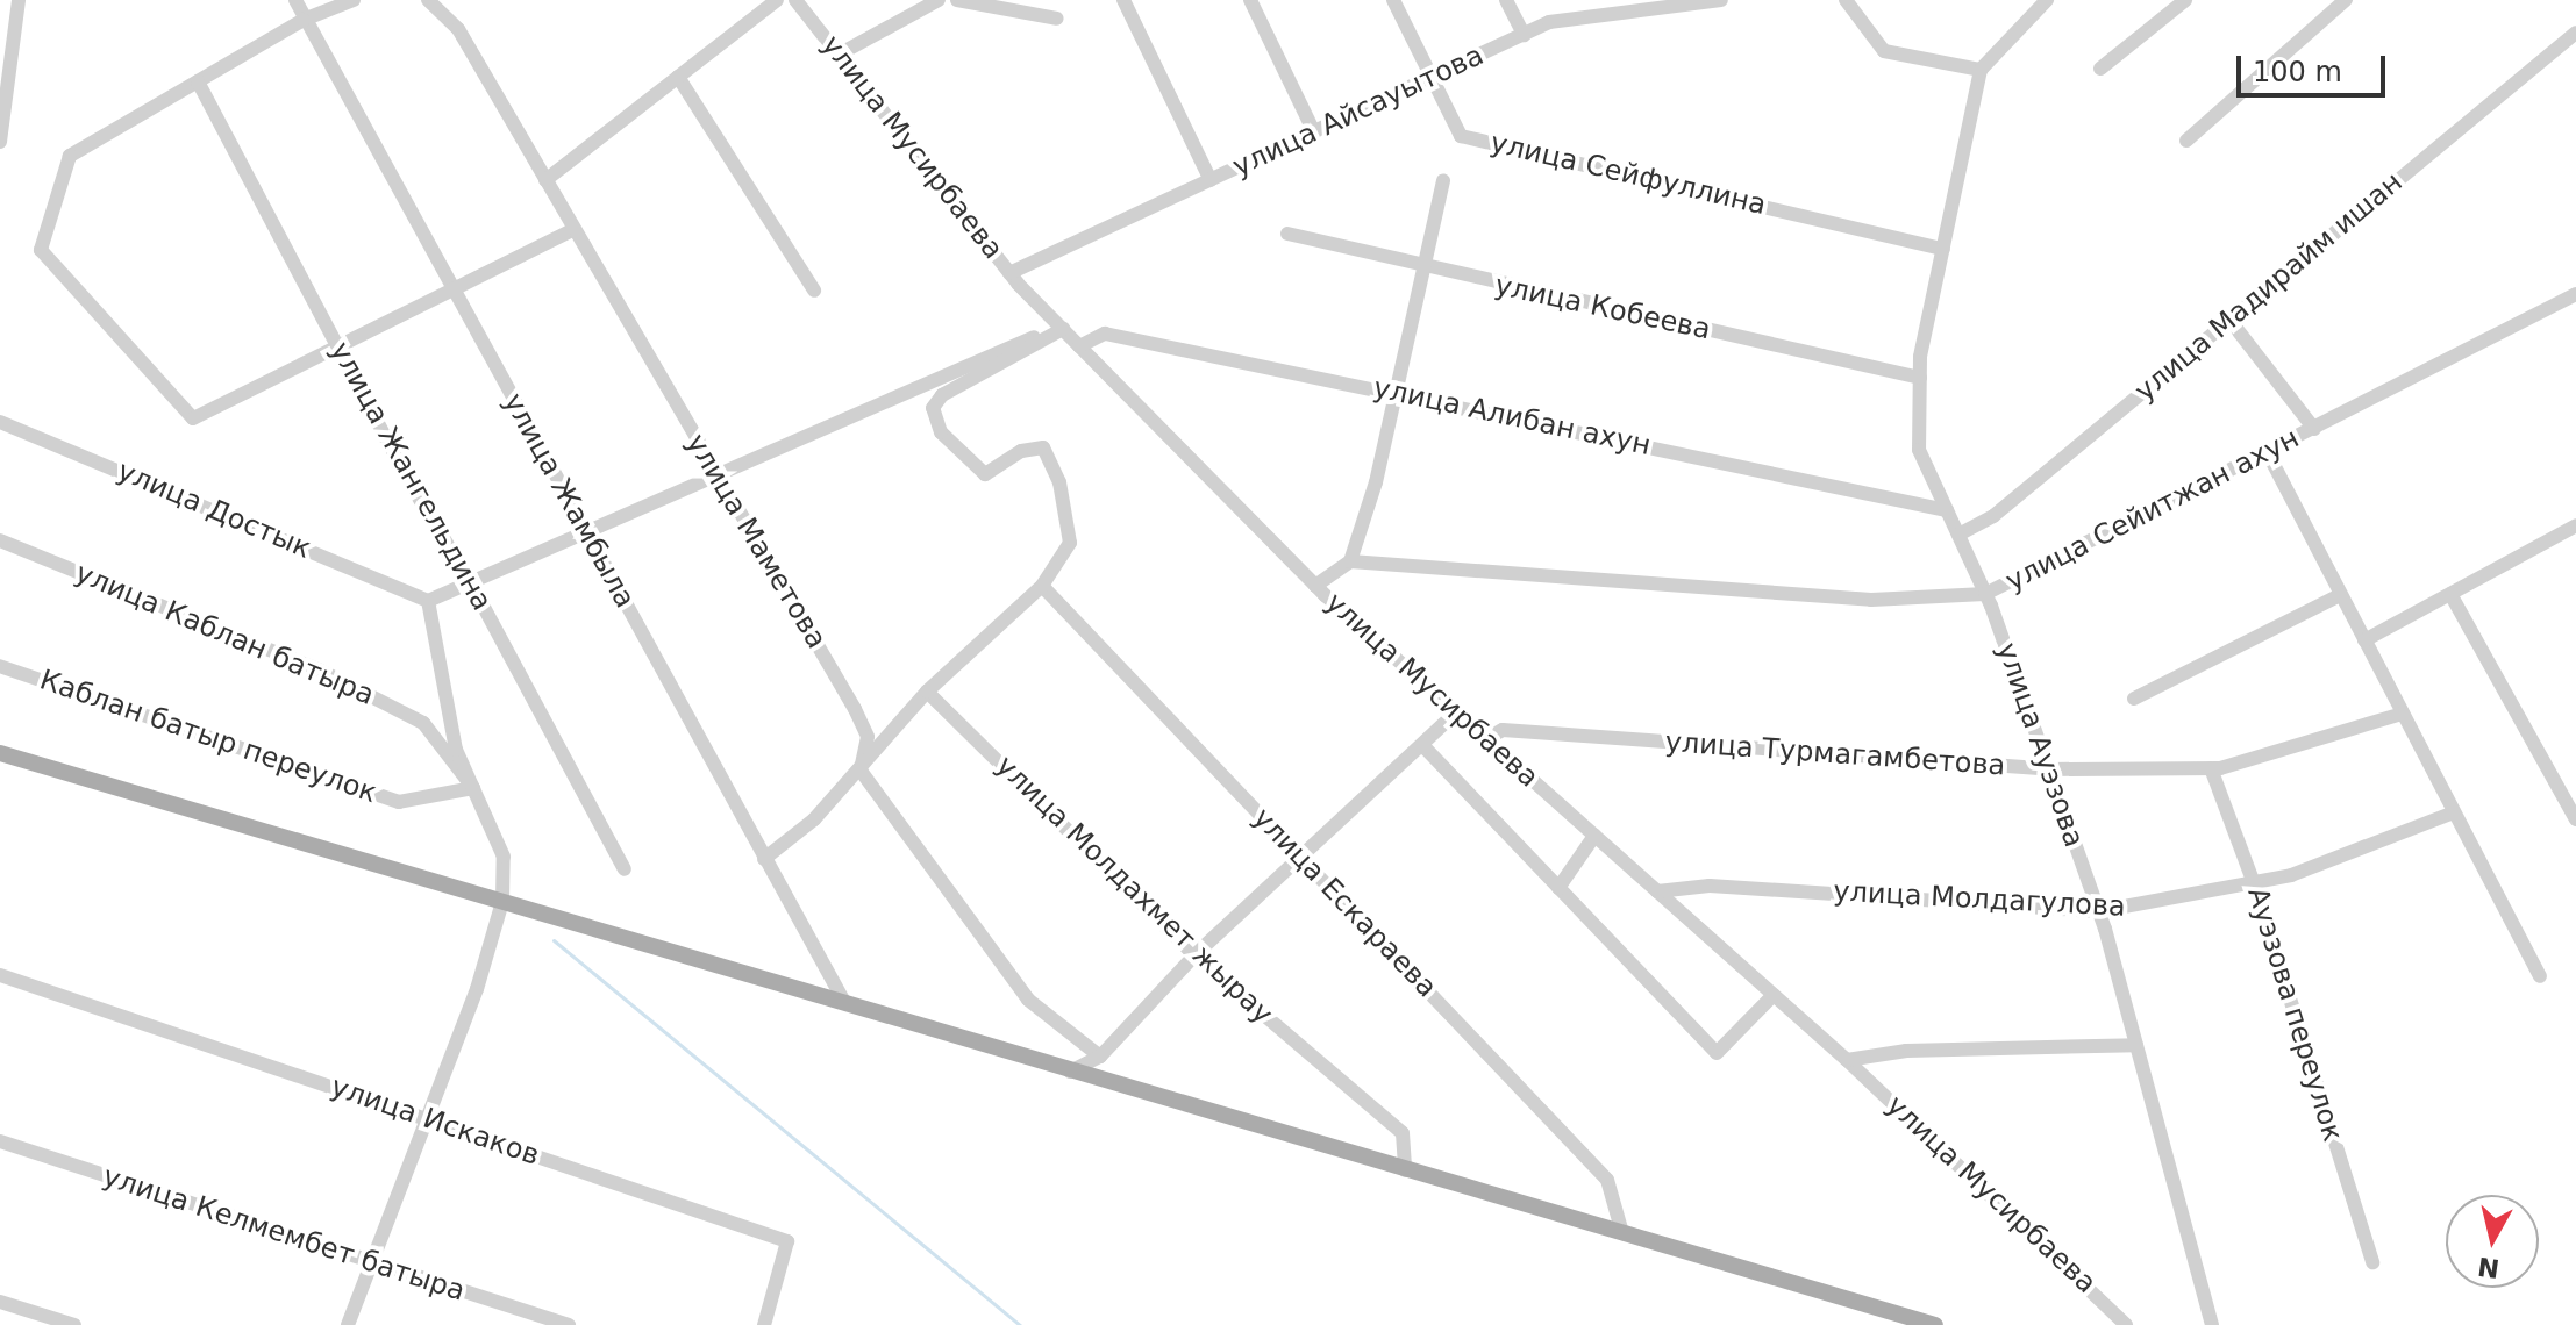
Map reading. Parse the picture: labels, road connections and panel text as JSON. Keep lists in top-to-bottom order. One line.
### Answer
{"streets":{"street":["улица Айсауытова","улица Мусирбаева","улица Сейфуллина","улица Мадирайм ишан","улица Кобеева","улица Алибан ахун","улица Жангельдина","улица Жамбыла","улица Достык","улица Сейитжан ахун","улица Маметова","улица Каблан батыра","Каблан батыр переулок","улица Ауэзова","улица Турмагамбетова","улица Молдахмет жырау","улица Молдагулова","улица Ескараева","Ауэзова переулок","улица Искаков","улица Келмембет батыра"]},"crossings":[["улица Айсауытова","улица Мусирбаева"],["улица Айсауытова","улица Сейфуллина"],["улица Мусирбаева","улица Алибан ахун"],["улица Мусирбаева","улица Турмагамбетова"],["улица Мусирбаева","улица Молдагулова"],["улица Сейфуллина","улица Ауэзова"],["улица Мадирайм ишан","улица Ауэзова"],["улица Кобеева","улица Ауэзова"],["улица Алибан ахун","улица Ауэзова"],["улица Сейитжан ахун","улица Ауэзова"],["улица Каблан батыра","Каблан батыр переулок"],["улица Ауэзова","улица Турмагамбетова"],["улица Ауэзова","улица Молдагулова"],["улица Турмагамбетова","Ауэзова переулок"],["улица Молдагулова","Ауэзова переулок"]],"scale_bar":"100 m","north":"bottom"}
